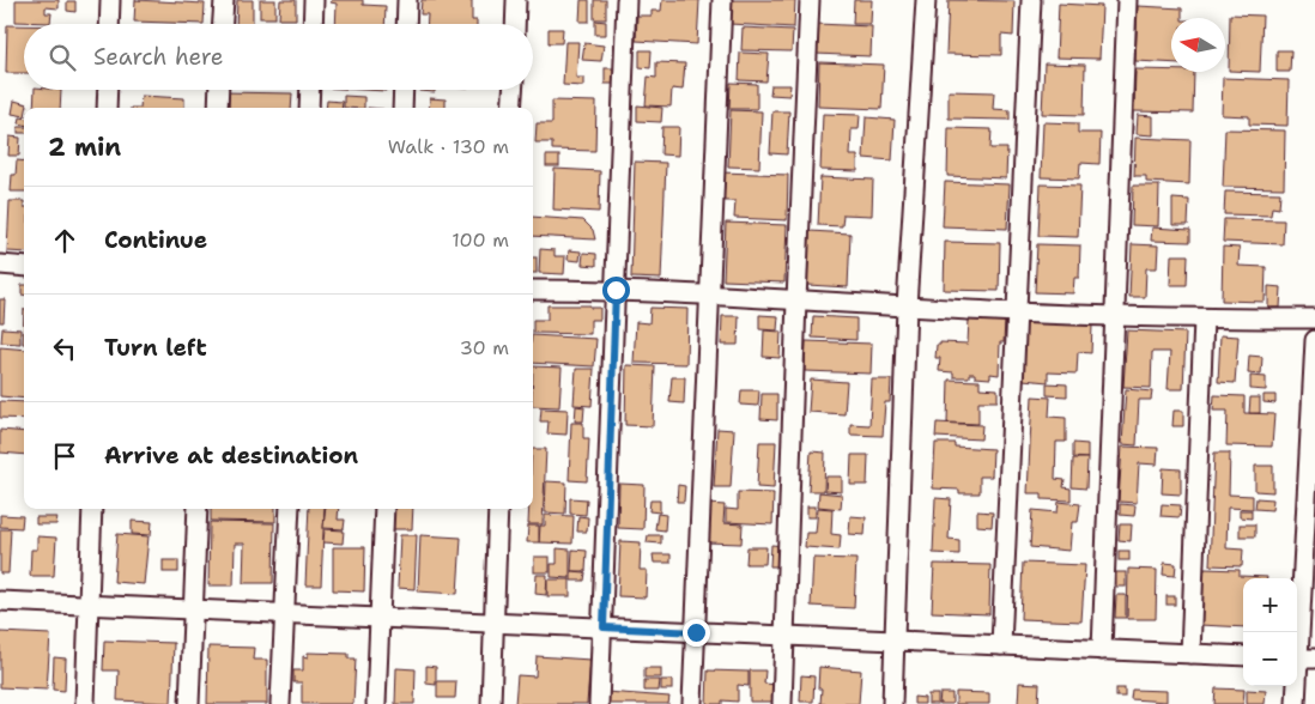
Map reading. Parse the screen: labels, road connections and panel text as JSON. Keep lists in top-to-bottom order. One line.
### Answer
{"north":"left","page":{"search":"Search here","heading":["2 min","Walk · 130 m"],"list":[["Continue","100 m"],["Turn left","30 m"],"Arrive at destination"],"map_buttons":["+","−"]}}
